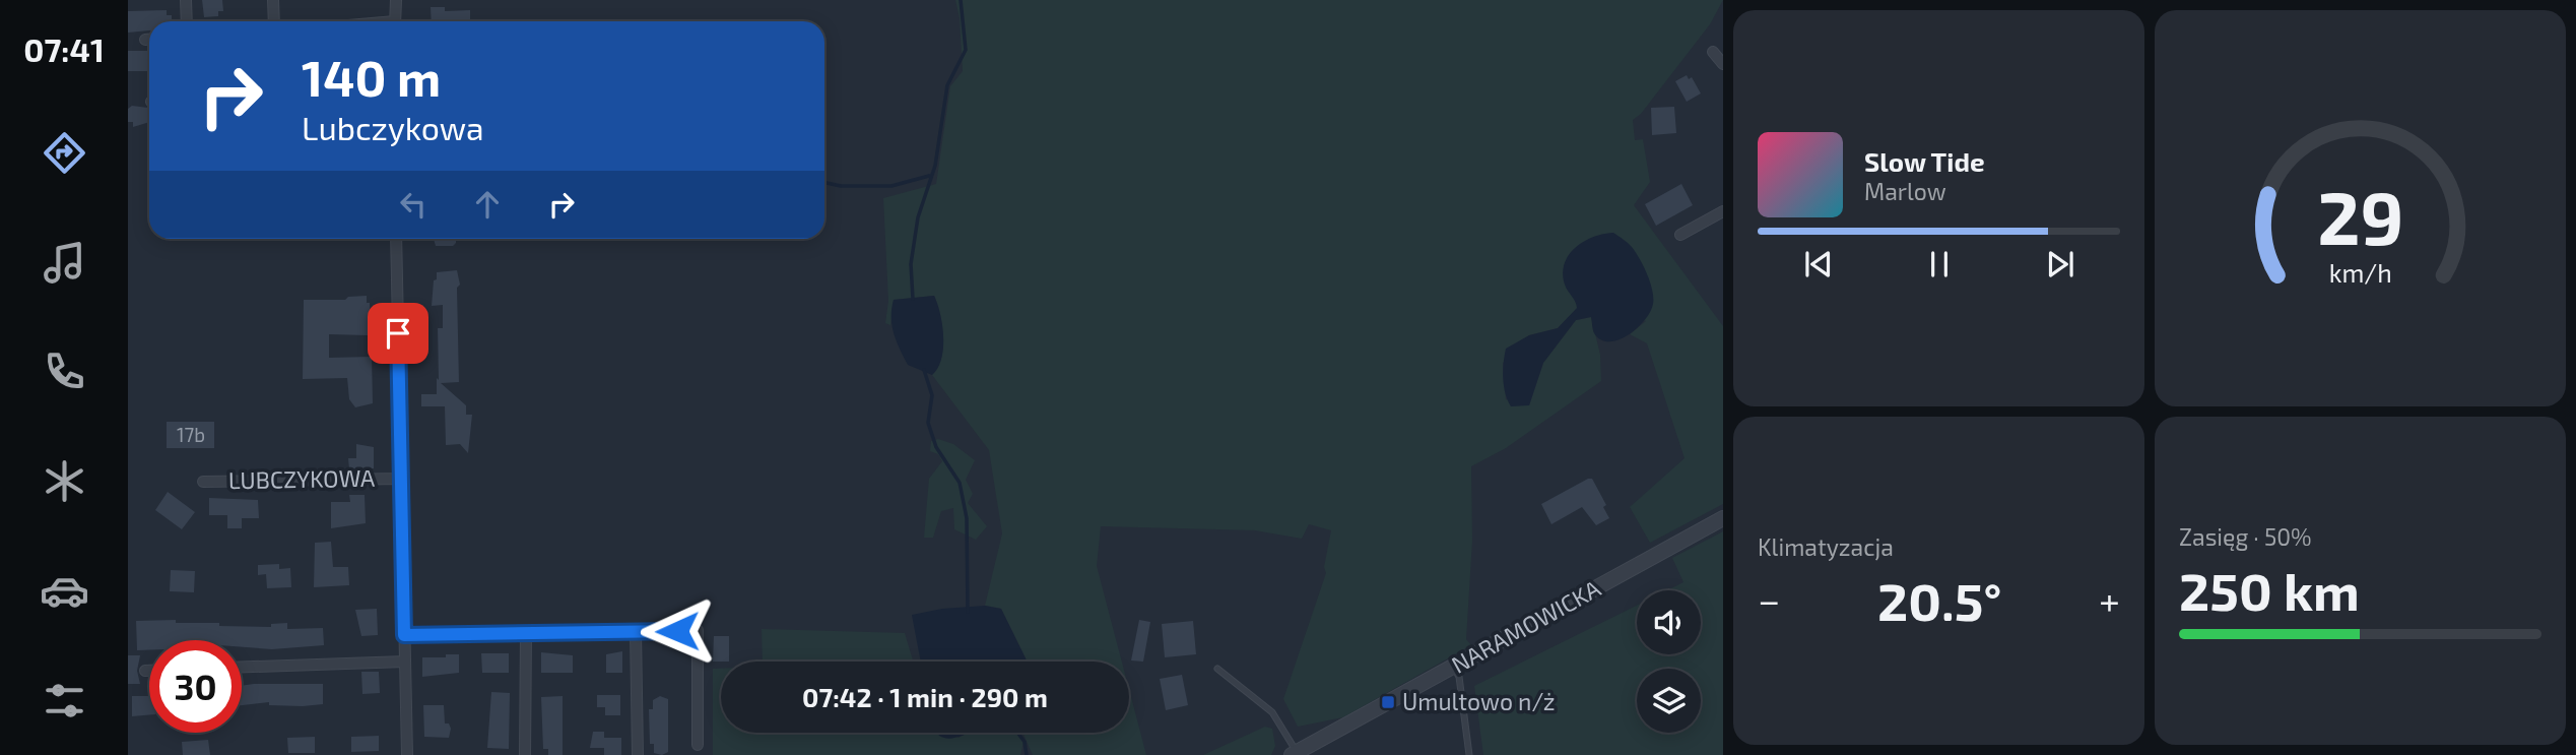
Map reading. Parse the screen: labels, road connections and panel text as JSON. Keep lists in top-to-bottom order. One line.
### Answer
{"streets":{"street":["LUBCZYKOWA","NARAMOWICKA"]},"places":{"transit":["Umultowo n/ż"]},"house_numbers":["17b"],"page":{"tabs":"07:41","turn":["140 m","Lubczykowa"],"song":["Slow Tide","Marlow"],"tile":["Klimatyzacja",["Zasięg · 50%","250 km"]],"heat":["−","20.5°","+"],"limit":"30","trip":"07:42 · 1 min · 290 m","gauge":["29","km/h"]}}
